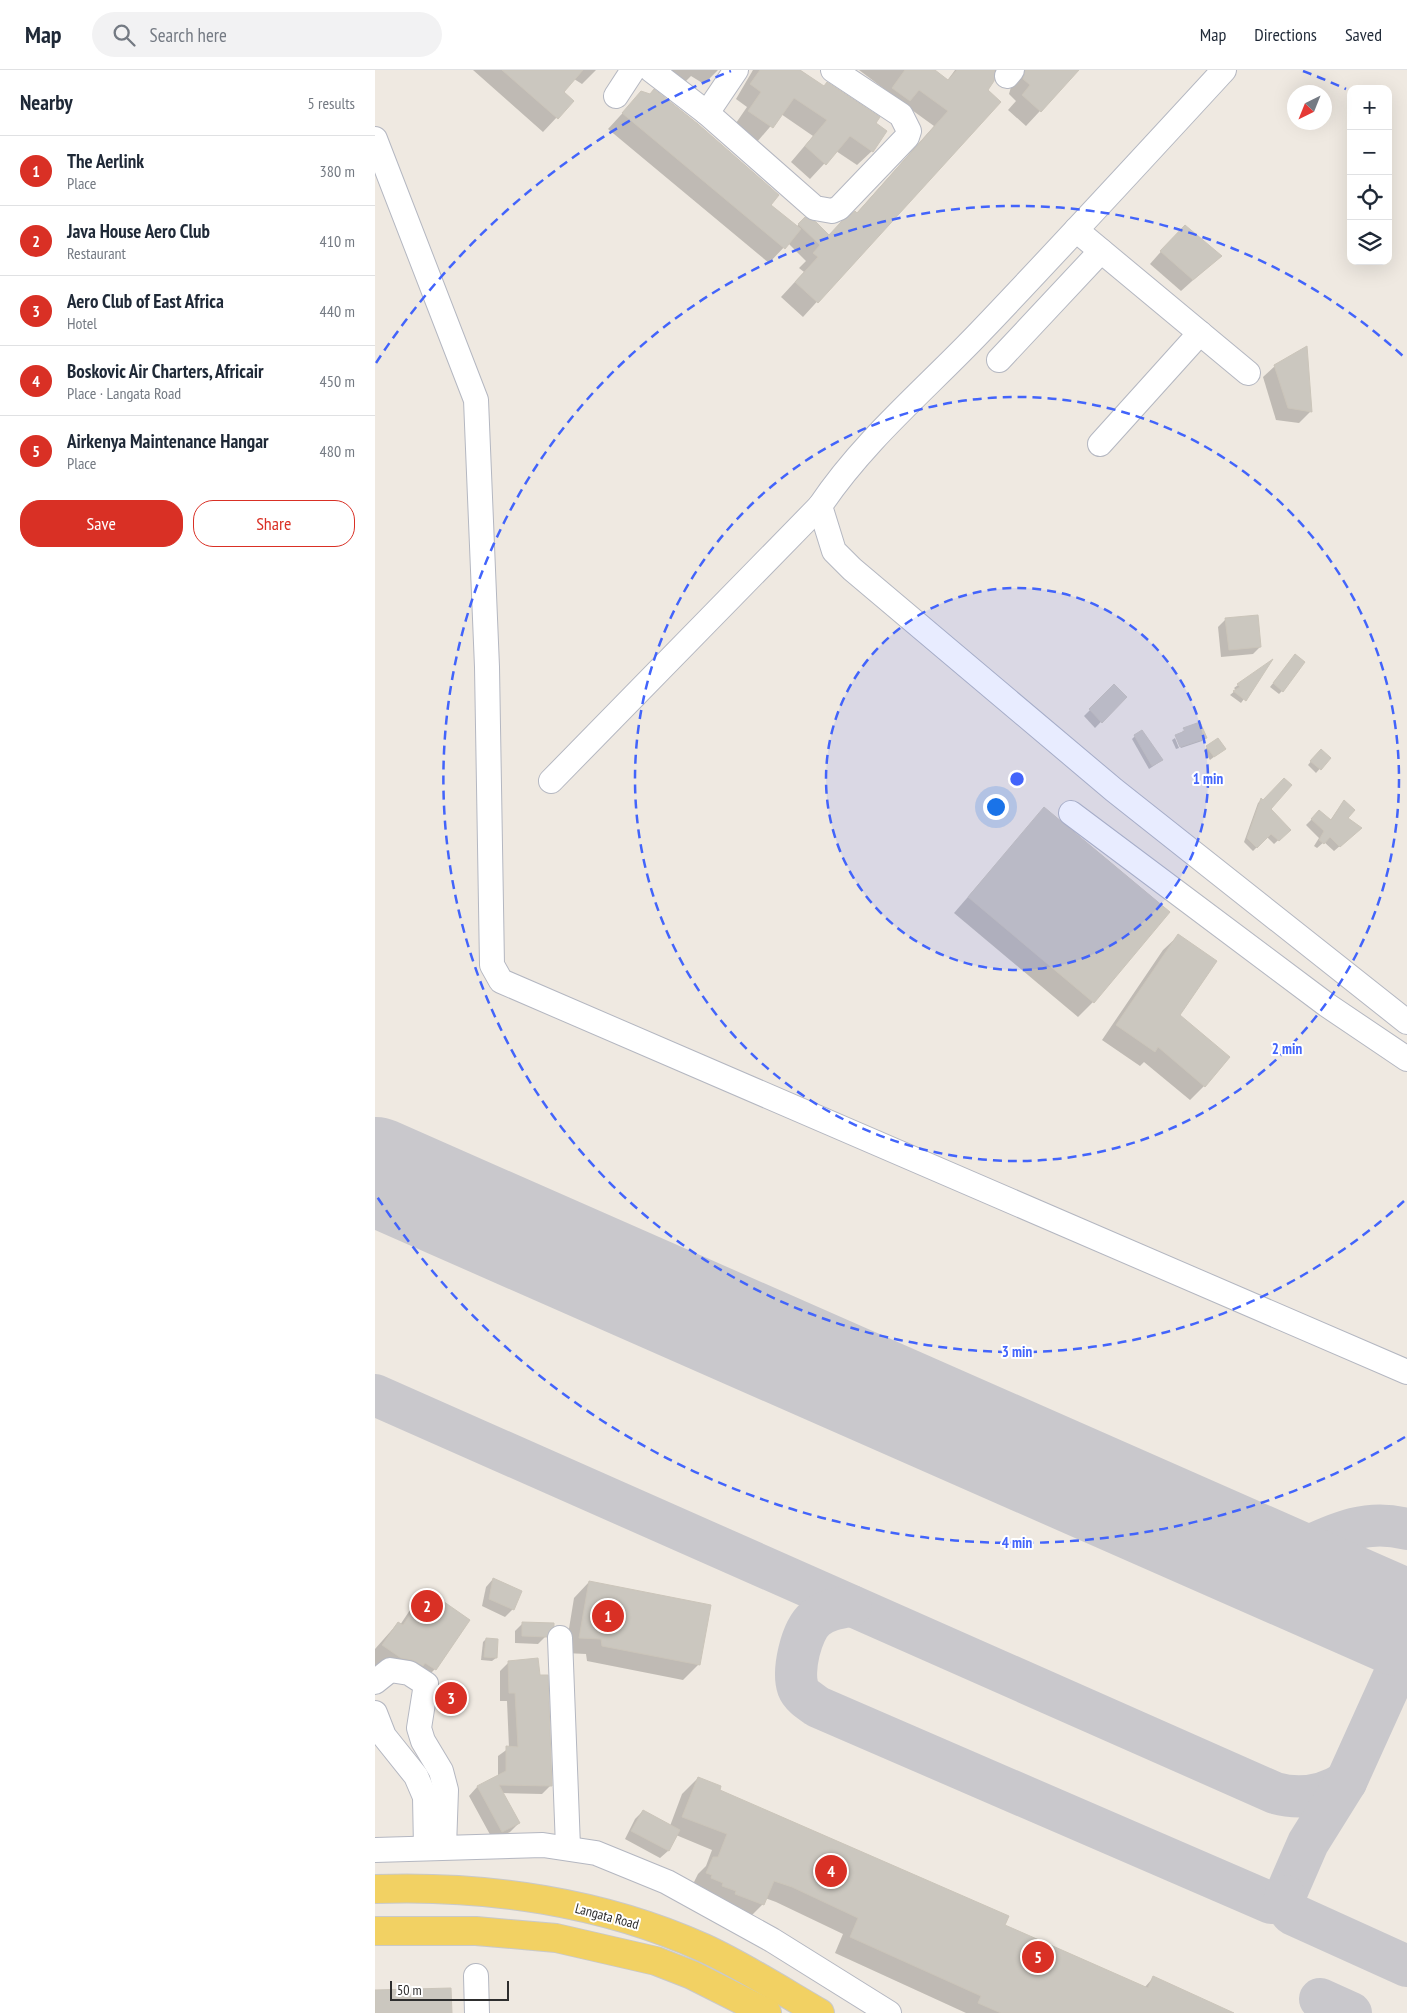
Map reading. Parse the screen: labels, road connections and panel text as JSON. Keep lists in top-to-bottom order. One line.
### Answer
{"streets":{"main road":["Langata Road"]},"scale_bar":"50 m","north":"bottom left","page":{"header":"Map","search":"Search here","nav":["Map","Directions","Saved"],"heading":["Nearby","5 results"],"map_buttons":["+","−"],"list":[{"mark":"1","name":"The Aerlink","note":"Place","value":"380 m"},{"mark":"2","name":"Java House Aero Club","note":"Restaurant","value":"410 m"},{"mark":"3","name":"Aero Club of East Africa","note":"Hotel","value":"440 m"},{"mark":"4","name":"Boskovic Air Charters, Africair","note":"Place · Langata Road","value":"450 m"},{"mark":"5","name":"Airkenya Maintenance Hangar","note":"Place","value":"480 m"}],"buttons":["Save","Share"],"pins":["2","1","3","4","5"],"scale":"50 m"},"rings":["1 min","2 min","3 min","4 min"]}
